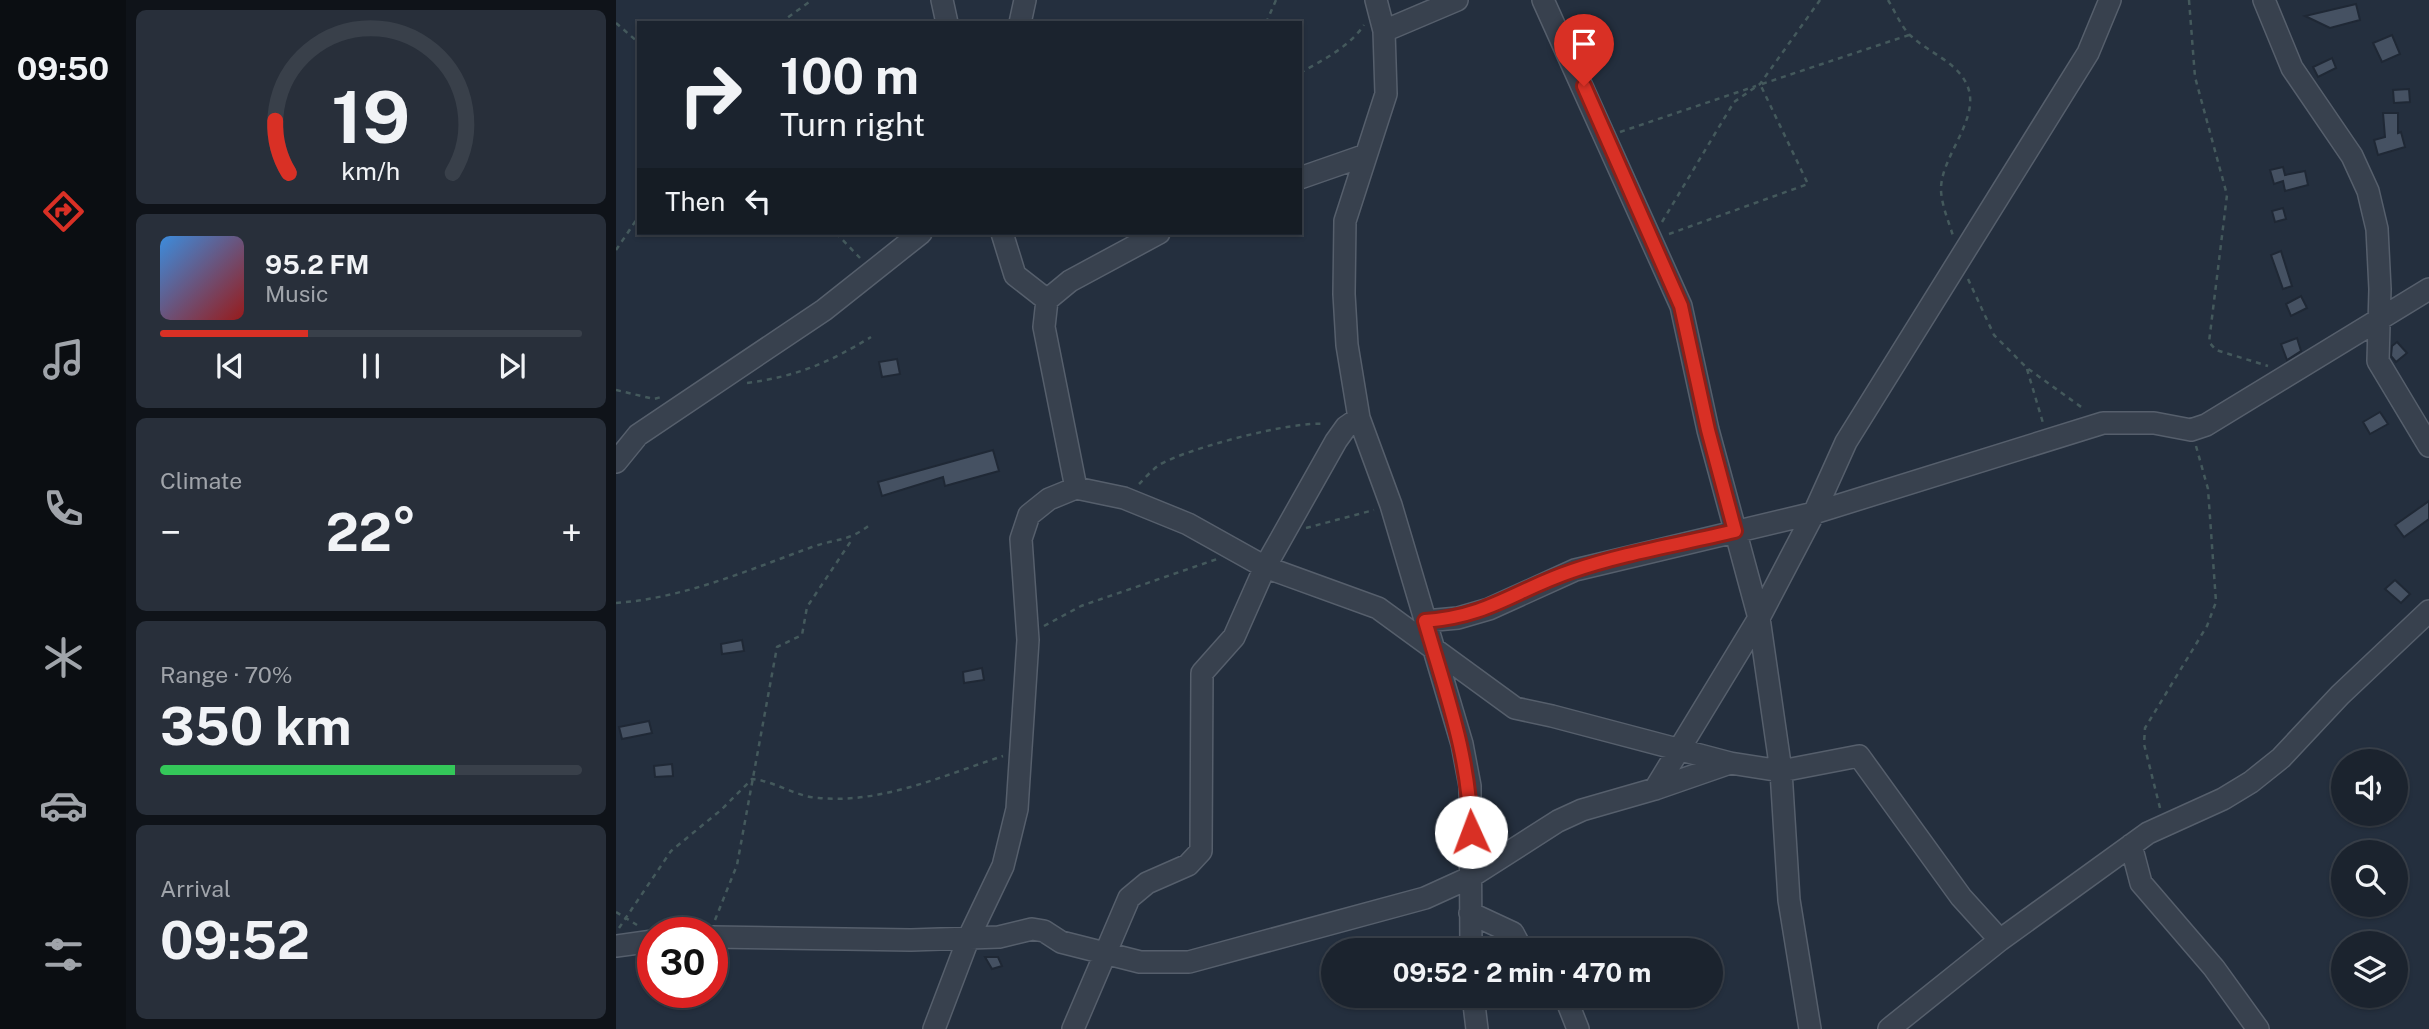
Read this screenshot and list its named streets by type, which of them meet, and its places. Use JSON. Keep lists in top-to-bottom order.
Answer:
{
  "page": {
    "tabs": "09:50",
    "turn": ["100 m", "Turn right"],
    "then": "Then",
    "song": ["95.2 FM", "Music"],
    "tile": [
      "Climate",
      ["Range · 70%", "350 km"],
      ["Arrival", "09:52"]
    ],
    "heat": ["−", "22°", "+"],
    "limit": "30",
    "trip": "09:52 · 2 min · 470 m",
    "gauge": ["19", "km/h"]
  }
}
